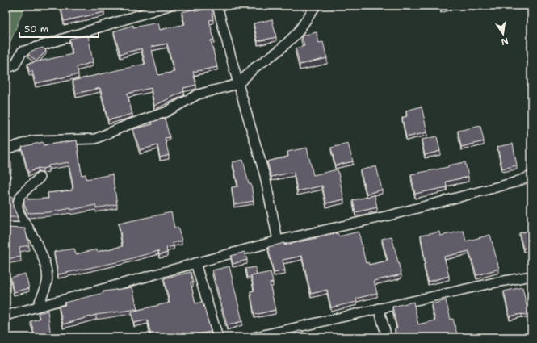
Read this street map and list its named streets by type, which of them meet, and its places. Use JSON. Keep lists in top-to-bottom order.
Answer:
{
  "scale_bar": "50 m",
  "north": "bottom"
}
